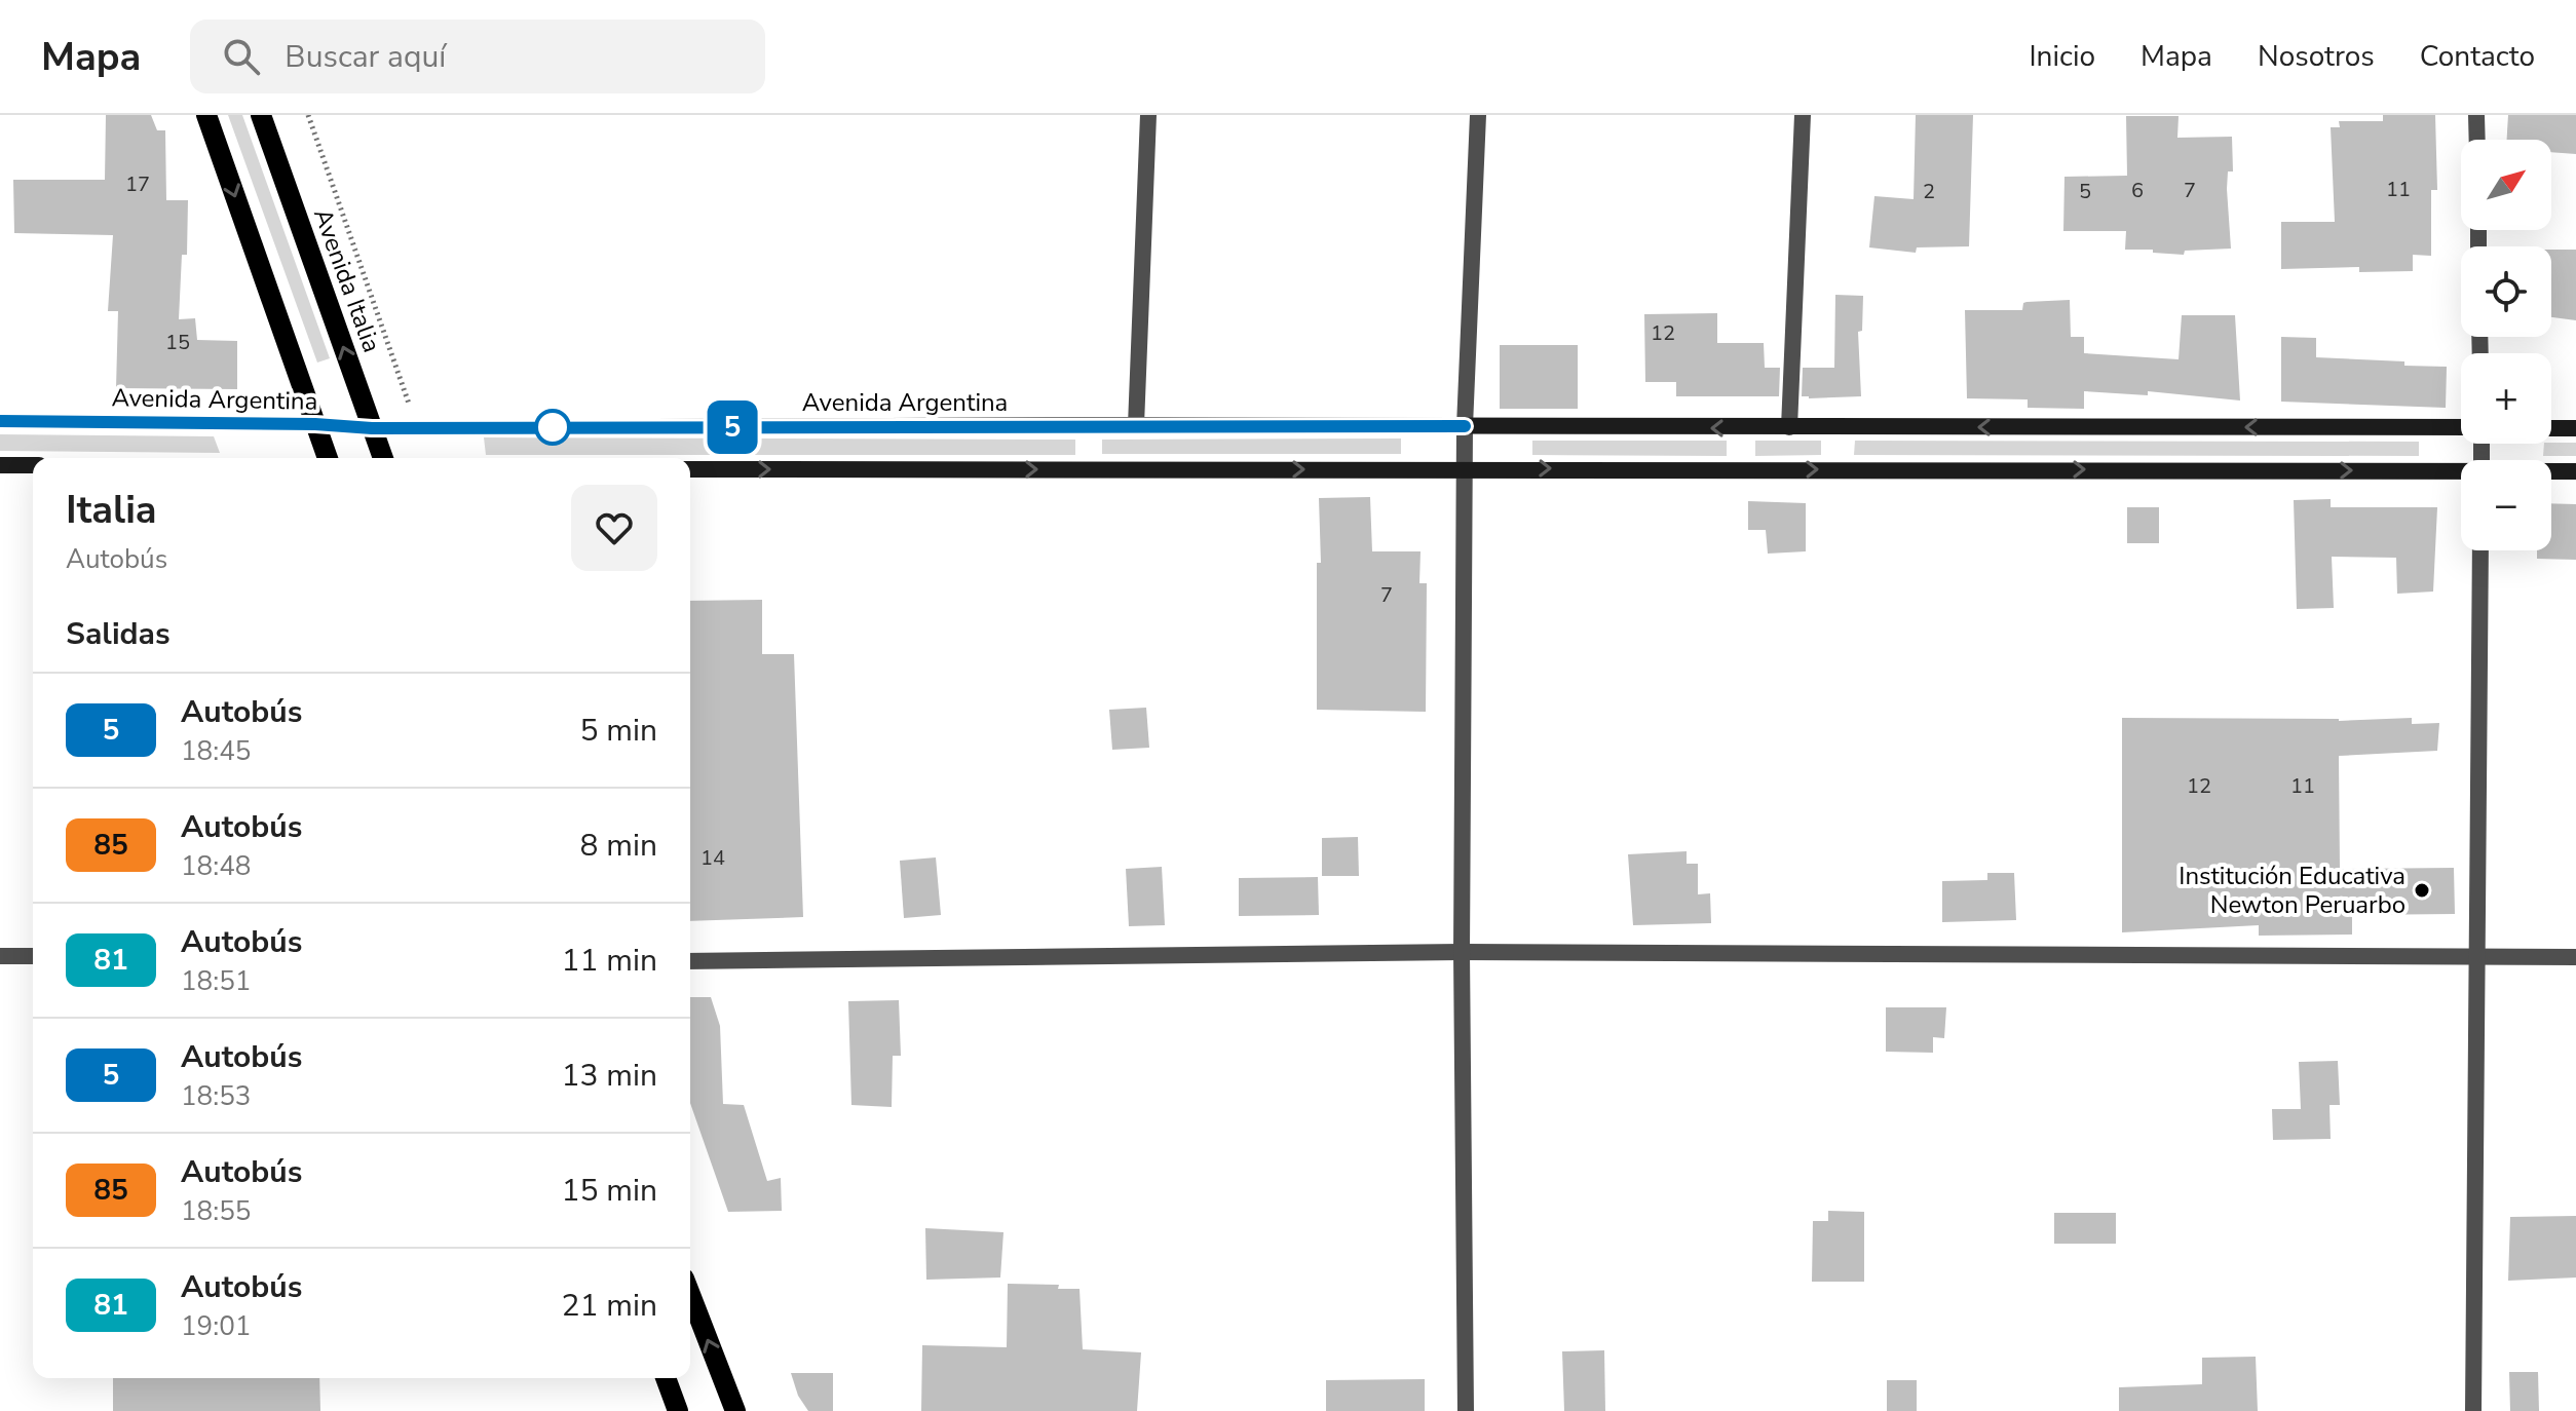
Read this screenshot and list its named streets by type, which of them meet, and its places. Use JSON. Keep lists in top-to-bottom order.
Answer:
{
  "streets": {
    "main road": ["Avenida Italia", "Avenida Argentina"]
  },
  "crossings": [
    ["Avenida Italia", "Avenida Argentina"]
  ],
  "places": ["Institución Educativa Newton Peruarbo"],
  "lines": ["bus line 5"],
  "house_numbers": [
    "17",
    "11",
    "6",
    "7",
    "2",
    "5",
    "12",
    "15",
    "7",
    "12",
    "11",
    "14"
  ],
  "north": "top right",
  "page": {
    "header": "Mapa",
    "search": "Buscar aquí",
    "nav": [
      "Inicio",
      "Mapa",
      "Nosotros",
      "Contacto"
    ],
    "on_map": "5",
    "map_buttons": ["+", "−"],
    "heading": [
      ["Italia", "Autobús"],
      "Salidas"
    ],
    "list": [
      {
        "mark": "5",
        "name": "Autobús",
        "note": "18:45",
        "value": "5 min"
      },
      {
        "mark": "85",
        "name": "Autobús",
        "note": "18:48",
        "value": "8 min"
      },
      {
        "mark": "81",
        "name": "Autobús",
        "note": "18:51",
        "value": "11 min"
      },
      {
        "mark": "5",
        "name": "Autobús",
        "note": "18:53",
        "value": "13 min"
      },
      {
        "mark": "85",
        "name": "Autobús",
        "note": "18:55",
        "value": "15 min"
      },
      {
        "mark": "81",
        "name": "Autobús",
        "note": "19:01",
        "value": "21 min"
      }
    ]
  }
}
